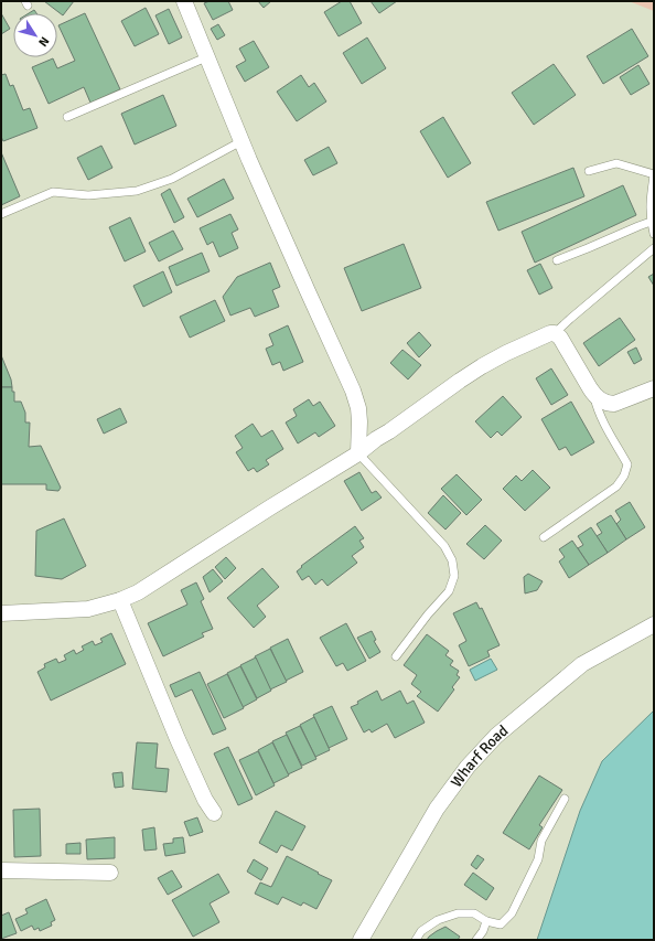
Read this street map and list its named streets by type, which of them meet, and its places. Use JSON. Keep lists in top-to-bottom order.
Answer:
{
  "streets": {
    "street": ["Wharf Road"]
  },
  "north": "bottom right"
}
